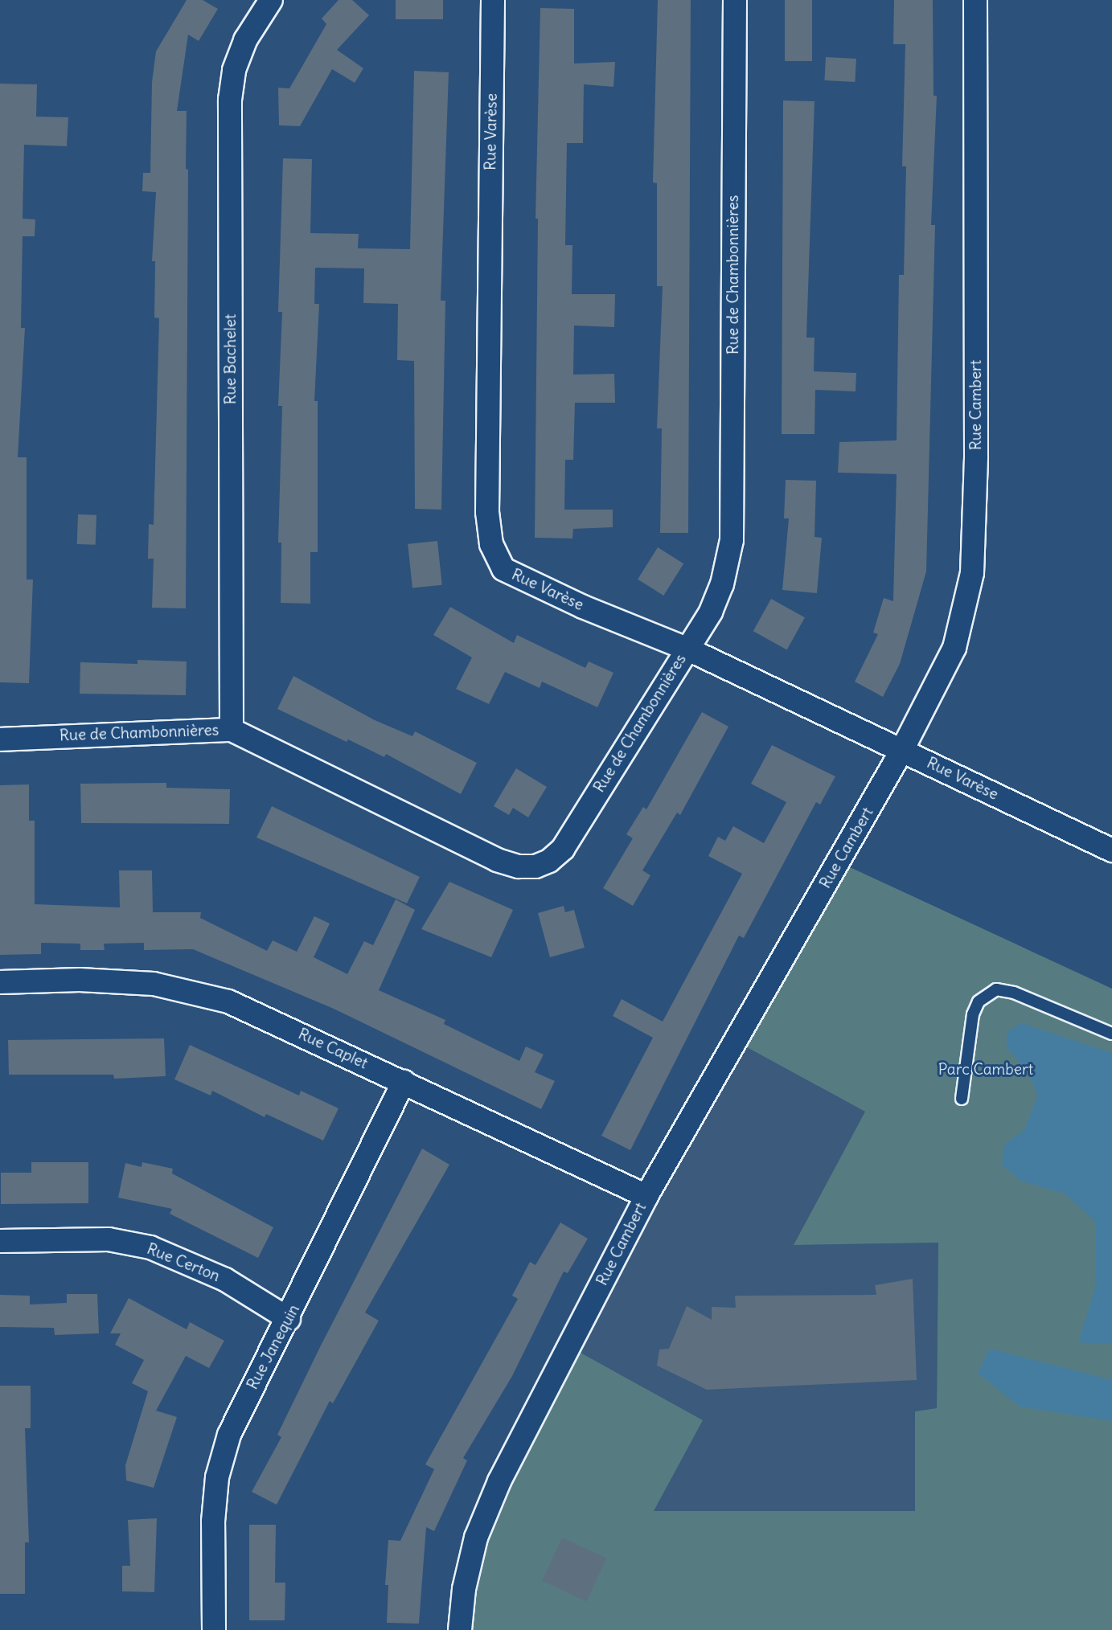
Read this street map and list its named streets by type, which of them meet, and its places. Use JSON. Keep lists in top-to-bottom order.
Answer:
{
  "streets": {
    "street": [
      "Rue Varèse",
      "Rue de Chambonnières",
      "Rue Bachelet",
      "Rue Cambert",
      "Rue Caplet",
      "Rue Certon",
      "Rue Janequin"
    ]
  },
  "crossings": [
    ["Rue Varèse", "Rue de Chambonnières"],
    ["Rue Varèse", "Rue Cambert"],
    ["Rue de Chambonnières", "Rue Bachelet"],
    ["Rue Cambert", "Rue Caplet"],
    ["Rue Caplet", "Rue Janequin"],
    ["Rue Certon", "Rue Janequin"]
  ],
  "parks": ["Parc Cambert"]
}
